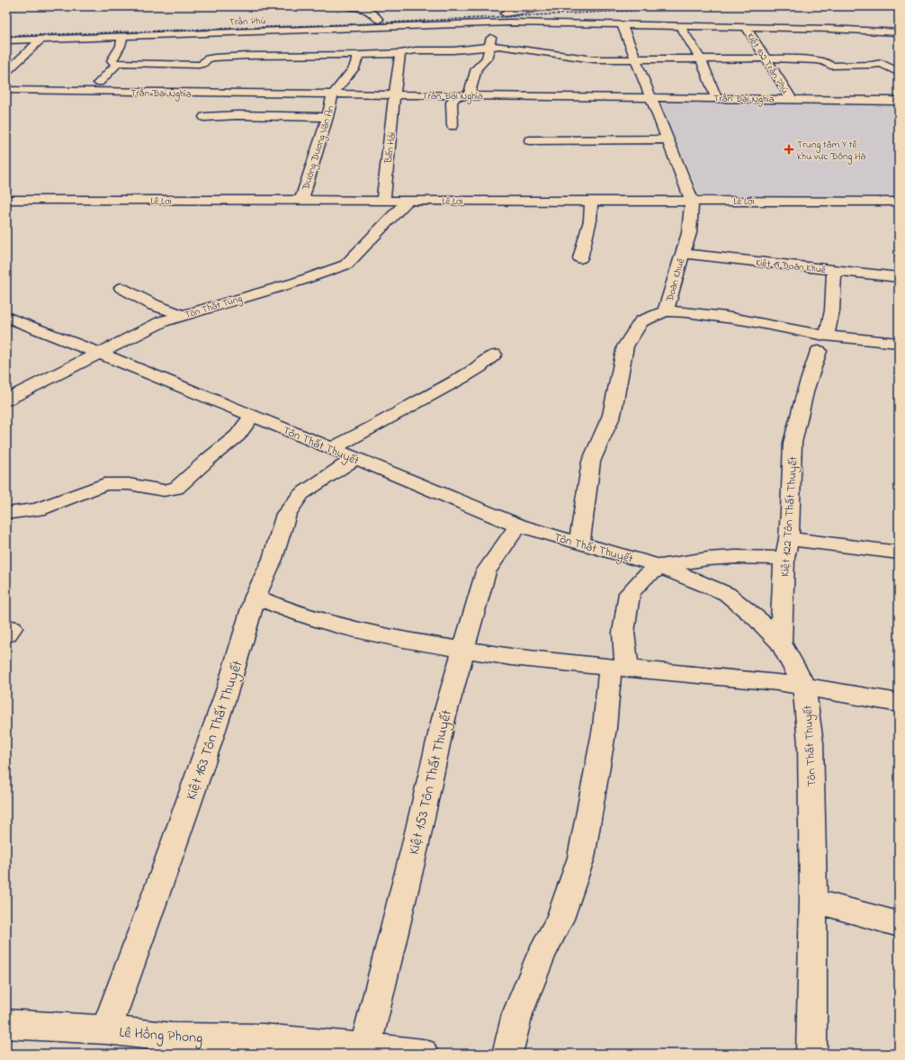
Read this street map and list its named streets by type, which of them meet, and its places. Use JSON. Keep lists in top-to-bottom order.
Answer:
{
  "streets": {
    "street": [
      "Trần Phú",
      "Kiệt 102 Trần Phú",
      "Trần Đại Nghĩa",
      "Đường Dương Văn An",
      "Bến Hải",
      "Lê Lợi",
      "Kiệt 19 Đoàn Khuê",
      "Đoàn Khuê",
      "Tôn Thất Tùng",
      "Tôn Thất Thuyết",
      "Kiệt 122 Tôn Thất Thuyết",
      "Kiệt 163 Tôn Thất Thuyết",
      "Kiệt 153 Tôn Thất Thuyết",
      "Lê Hồng Phong"
    ]
  },
  "crossings": [
    ["Trần Phú", "Kiệt 102 Trần Phú"],
    ["Trần Phú", "Đoàn Khuê"],
    ["Kiệt 102 Trần Phú", "Trần Đại Nghĩa"],
    ["Trần Đại Nghĩa", "Đường Dương Văn An"],
    ["Trần Đại Nghĩa", "Bến Hải"],
    ["Trần Đại Nghĩa", "Đoàn Khuê"],
    ["Đường Dương Văn An", "Lê Lợi"],
    ["Bến Hải", "Lê Lợi"],
    ["Lê Lợi", "Đoàn Khuê"],
    ["Lê Lợi", "Tôn Thất Tùng"],
    ["Kiệt 19 Đoàn Khuê", "Đoàn Khuê"],
    ["Kiệt 19 Đoàn Khuê", "Kiệt 122 Tôn Thất Thuyết"],
    ["Đoàn Khuê", "Tôn Thất Thuyết"],
    ["Tôn Thất Tùng", "Tôn Thất Thuyết"],
    ["Tôn Thất Thuyết", "Kiệt 122 Tôn Thất Thuyết"],
    ["Tôn Thất Thuyết", "Kiệt 163 Tôn Thất Thuyết"],
    ["Tôn Thất Thuyết", "Kiệt 153 Tôn Thất Thuyết"],
    ["Kiệt 163 Tôn Thất Thuyết", "Lê Hồng Phong"],
    ["Kiệt 153 Tôn Thất Thuyết", "Lê Hồng Phong"]
  ],
  "places": {
    "health": ["Trung tâm Y tế khu vực Đông Hà"]
  }
}
